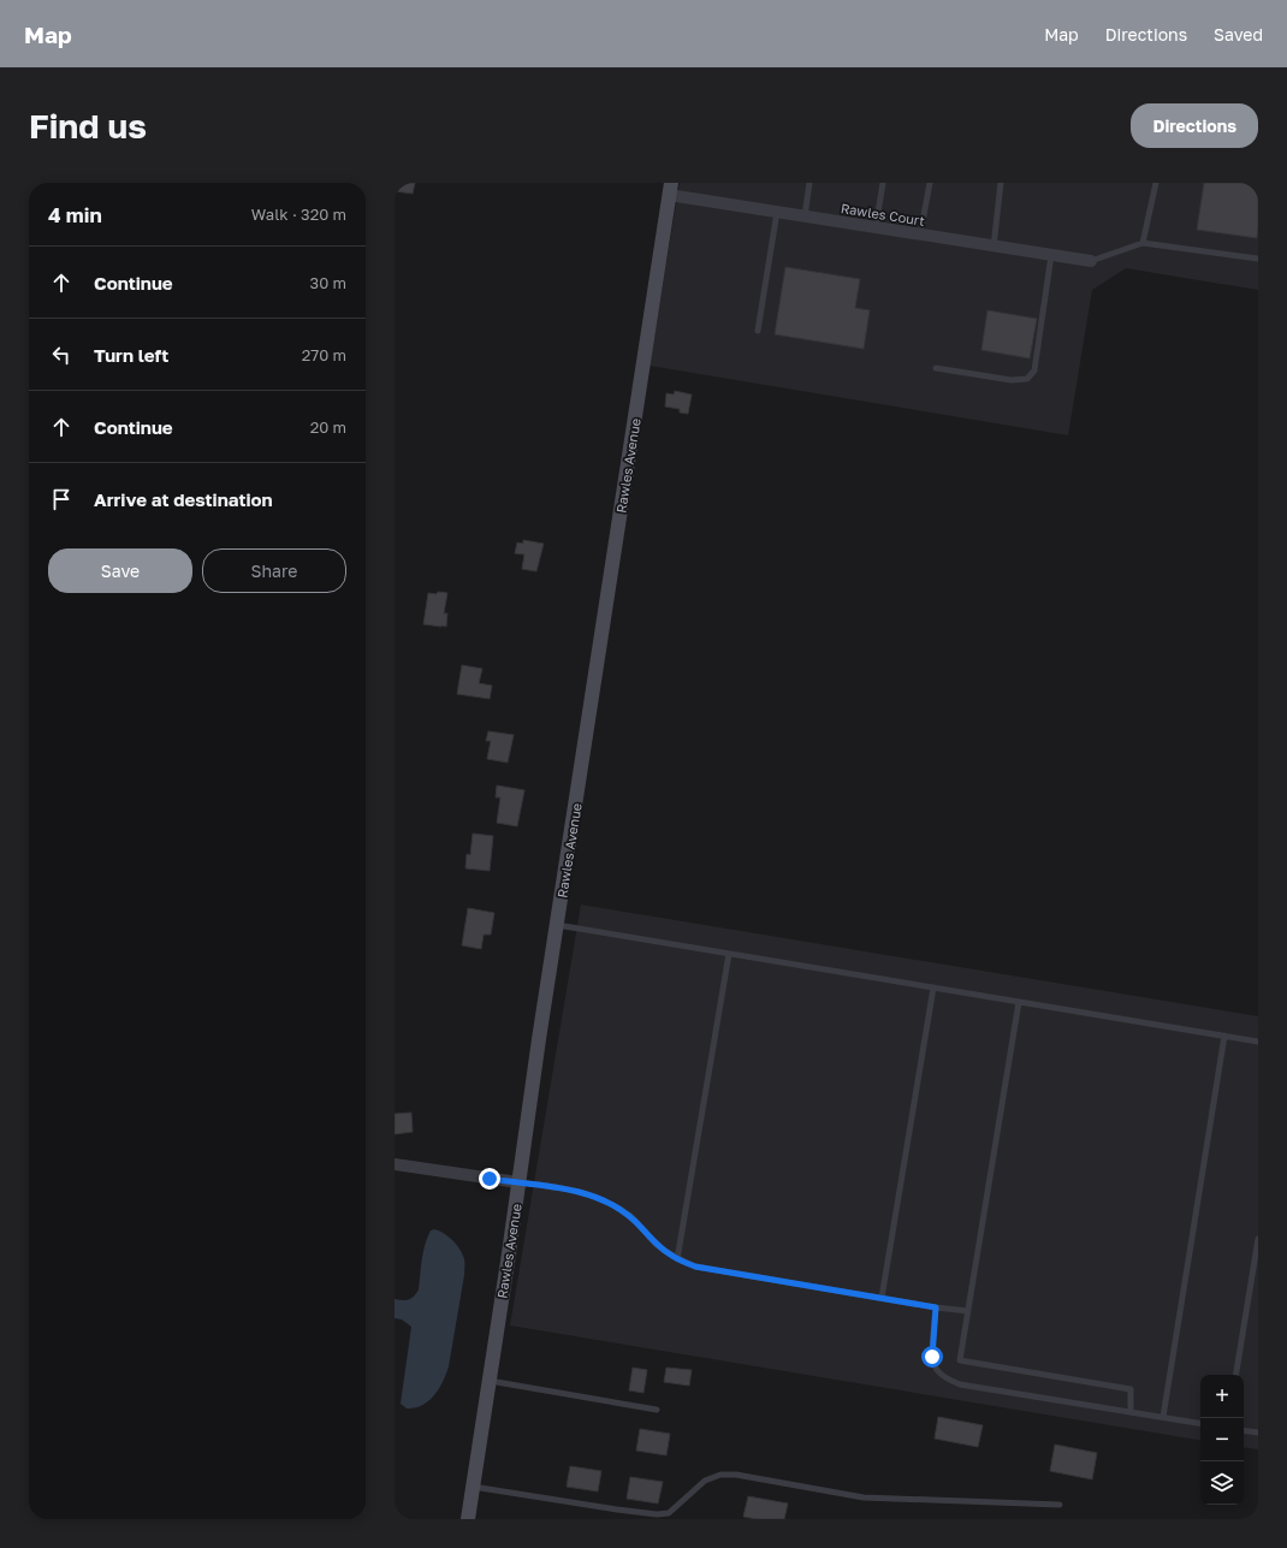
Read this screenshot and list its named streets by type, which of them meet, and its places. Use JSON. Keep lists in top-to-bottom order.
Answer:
{
  "streets": {
    "street": ["Rawles Court", "Rawles Avenue"]
  },
  "crossings": [
    ["Rawles Court", "Rawles Avenue"]
  ],
  "page": {
    "header": "Map",
    "nav": ["Map", "Directions", "Saved"],
    "buttons": [
      "Directions",
      ["Save", "Share"]
    ],
    "title": "Find us",
    "heading": ["4 min", "Walk · 320 m"],
    "list": [
      ["Continue", "30 m"],
      ["Turn left", "270 m"],
      ["Continue", "20 m"],
      "Arrive at destination"
    ],
    "map_buttons": ["+", "−"]
  }
}
